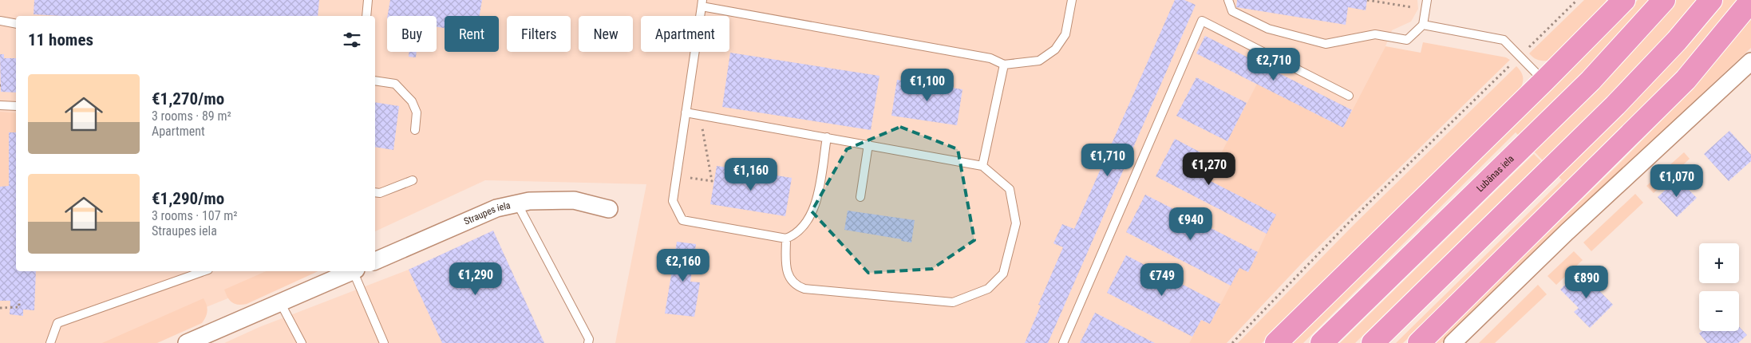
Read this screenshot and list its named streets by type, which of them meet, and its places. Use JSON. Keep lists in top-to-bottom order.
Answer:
{
  "streets": {
    "highway": ["Lubānas iela"],
    "street": ["Straupes iela"]
  },
  "page": {
    "chip": [
      "Buy",
      "Rent",
      "Filters",
      "New",
      "Apartment"
    ],
    "heading": "11 homes",
    "price": [
      "€2,710",
      "€1,100",
      "€1,710",
      "€1,270",
      "€1,160",
      "€1,070",
      "€940",
      "€2,160",
      "€1,290",
      "€749",
      "€890"
    ],
    "list": [
      {
        "name": "€1,270/mo",
        "note": "3 rooms · 89 m² · Apartment"
      },
      {
        "name": "€1,290/mo",
        "note": "3 rooms · 107 m² · Straupes iela"
      }
    ],
    "map_buttons": ["+", "−"]
  }
}
